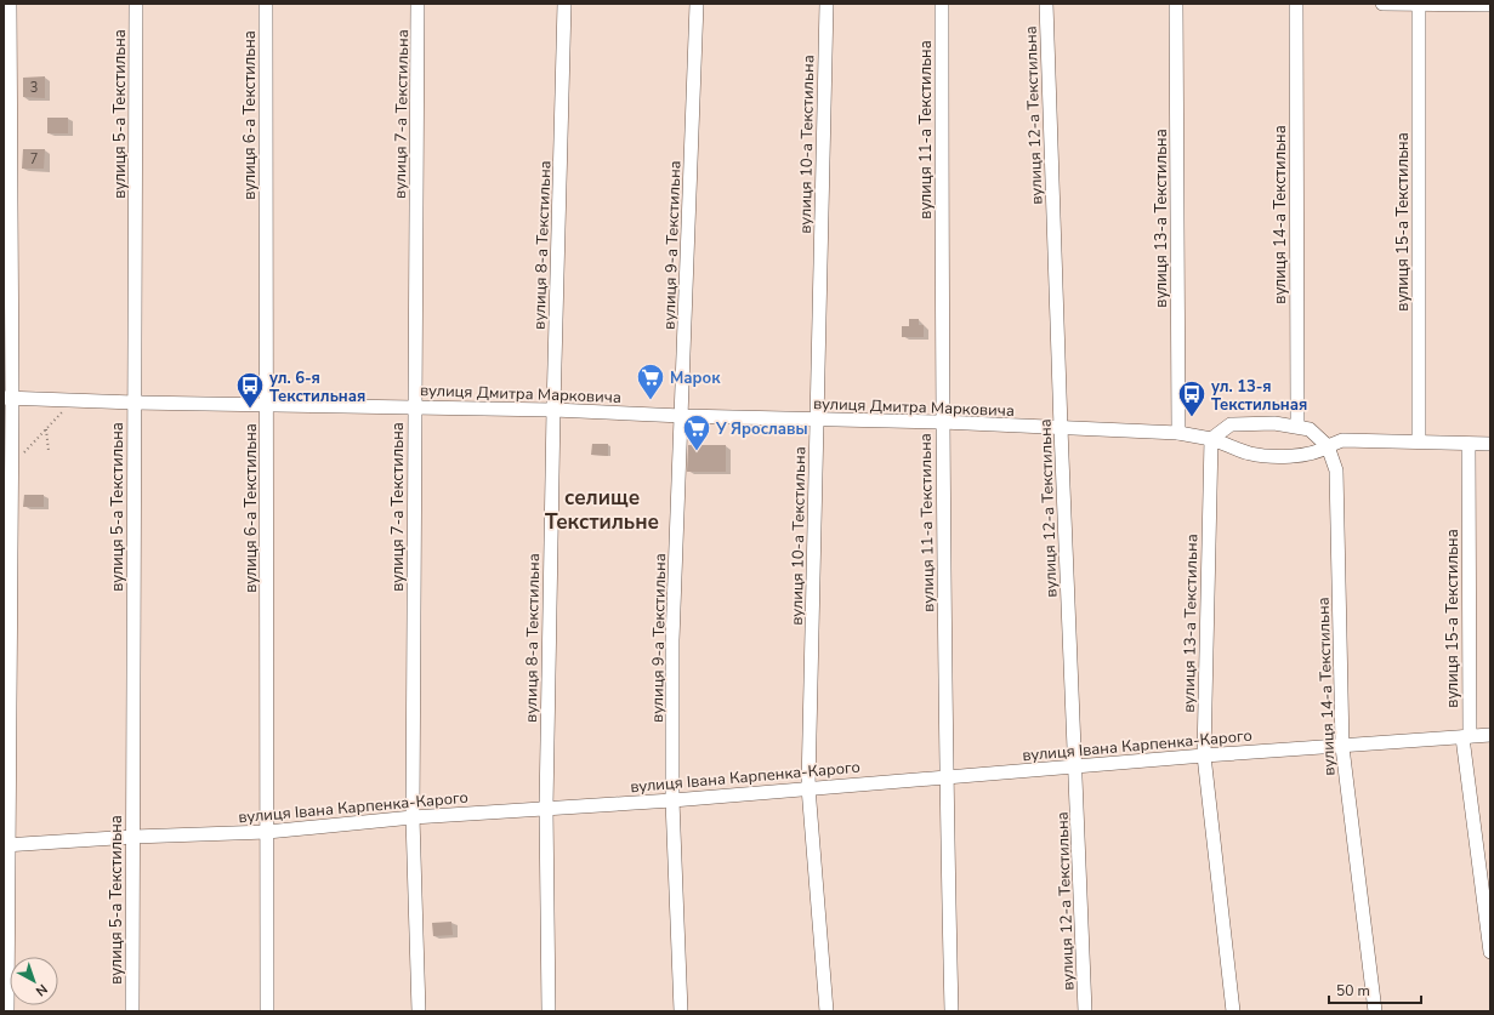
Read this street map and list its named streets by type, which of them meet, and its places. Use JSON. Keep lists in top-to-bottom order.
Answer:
{
  "streets": {
    "street": [
      "вулиця 5-а Текстильна",
      "вулиця 7-а Текстильна",
      "вулиця 6-а Текстильна",
      "вулиця 12-а Текстильна",
      "вулиця 11-а Текстильна",
      "вулиця 10-а Текстильна",
      "вулиця 14-а Текстильна",
      "вулиця 13-а Текстильна",
      "вулиця 15-а Текстильна",
      "вулиця 8-а Текстильна",
      "вулиця 9-а Текстильна",
      "вулиця Дмитра Марковича",
      "вулиця Івана Карпенка-Карого"
    ]
  },
  "crossings": [
    ["вулиця 5-а Текстильна", "вулиця Дмитра Марковича"],
    ["вулиця 5-а Текстильна", "вулиця Івана Карпенка-Карого"],
    ["вулиця 7-а Текстильна", "вулиця Дмитра Марковича"],
    ["вулиця 7-а Текстильна", "вулиця Івана Карпенка-Карого"],
    ["вулиця 6-а Текстильна", "вулиця Дмитра Марковича"],
    ["вулиця 6-а Текстильна", "вулиця Івана Карпенка-Карого"],
    ["вулиця 12-а Текстильна", "вулиця Дмитра Марковича"],
    ["вулиця 12-а Текстильна", "вулиця Івана Карпенка-Карого"],
    ["вулиця 11-а Текстильна", "вулиця Дмитра Марковича"],
    ["вулиця 11-а Текстильна", "вулиця Івана Карпенка-Карого"],
    ["вулиця 10-а Текстильна", "вулиця Дмитра Марковича"],
    ["вулиця 10-а Текстильна", "вулиця Івана Карпенка-Карого"],
    ["вулиця 14-а Текстильна", "вулиця Дмитра Марковича"],
    ["вулиця 14-а Текстильна", "вулиця Івана Карпенка-Карого"],
    ["вулиця 13-а Текстильна", "вулиця Дмитра Марковича"],
    ["вулиця 13-а Текстильна", "вулиця Івана Карпенка-Карого"],
    ["вулиця 15-а Текстильна", "вулиця Дмитра Марковича"],
    ["вулиця 15-а Текстильна", "вулиця Івана Карпенка-Карого"],
    ["вулиця 8-а Текстильна", "вулиця Дмитра Марковича"],
    ["вулиця 8-а Текстильна", "вулиця Івана Карпенка-Карого"],
    ["вулиця 9-а Текстильна", "вулиця Дмитра Марковича"],
    ["вулиця 9-а Текстильна", "вулиця Івана Карпенка-Карого"]
  ],
  "districts": ["селище Текстильне"],
  "places": {
    "supermarket": ["Марок", "У Ярославы"],
    "bus stop": ["ул. 6-я Текстильная", "ул. 13-я Текстильная"]
  },
  "house_numbers": ["3", "7"],
  "scale_bar": "50 m",
  "north": "bottom right"
}
